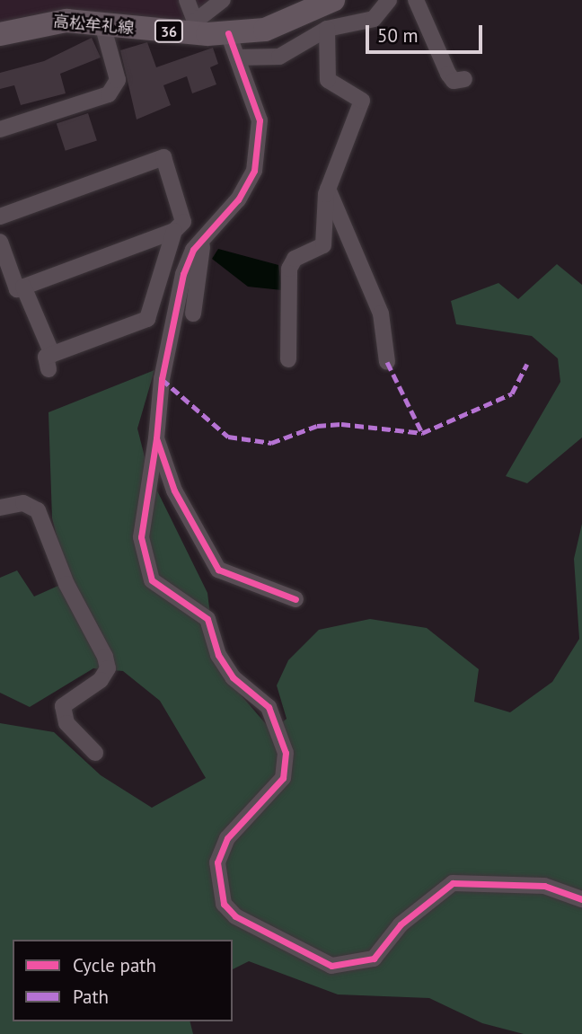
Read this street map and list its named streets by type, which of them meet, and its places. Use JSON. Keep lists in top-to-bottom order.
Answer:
{
  "streets": {
    "main road": ["高松牟礼線", "36"]
  },
  "legend": ["Cycle path", "Path"],
  "scale_bar": "50 m"
}
